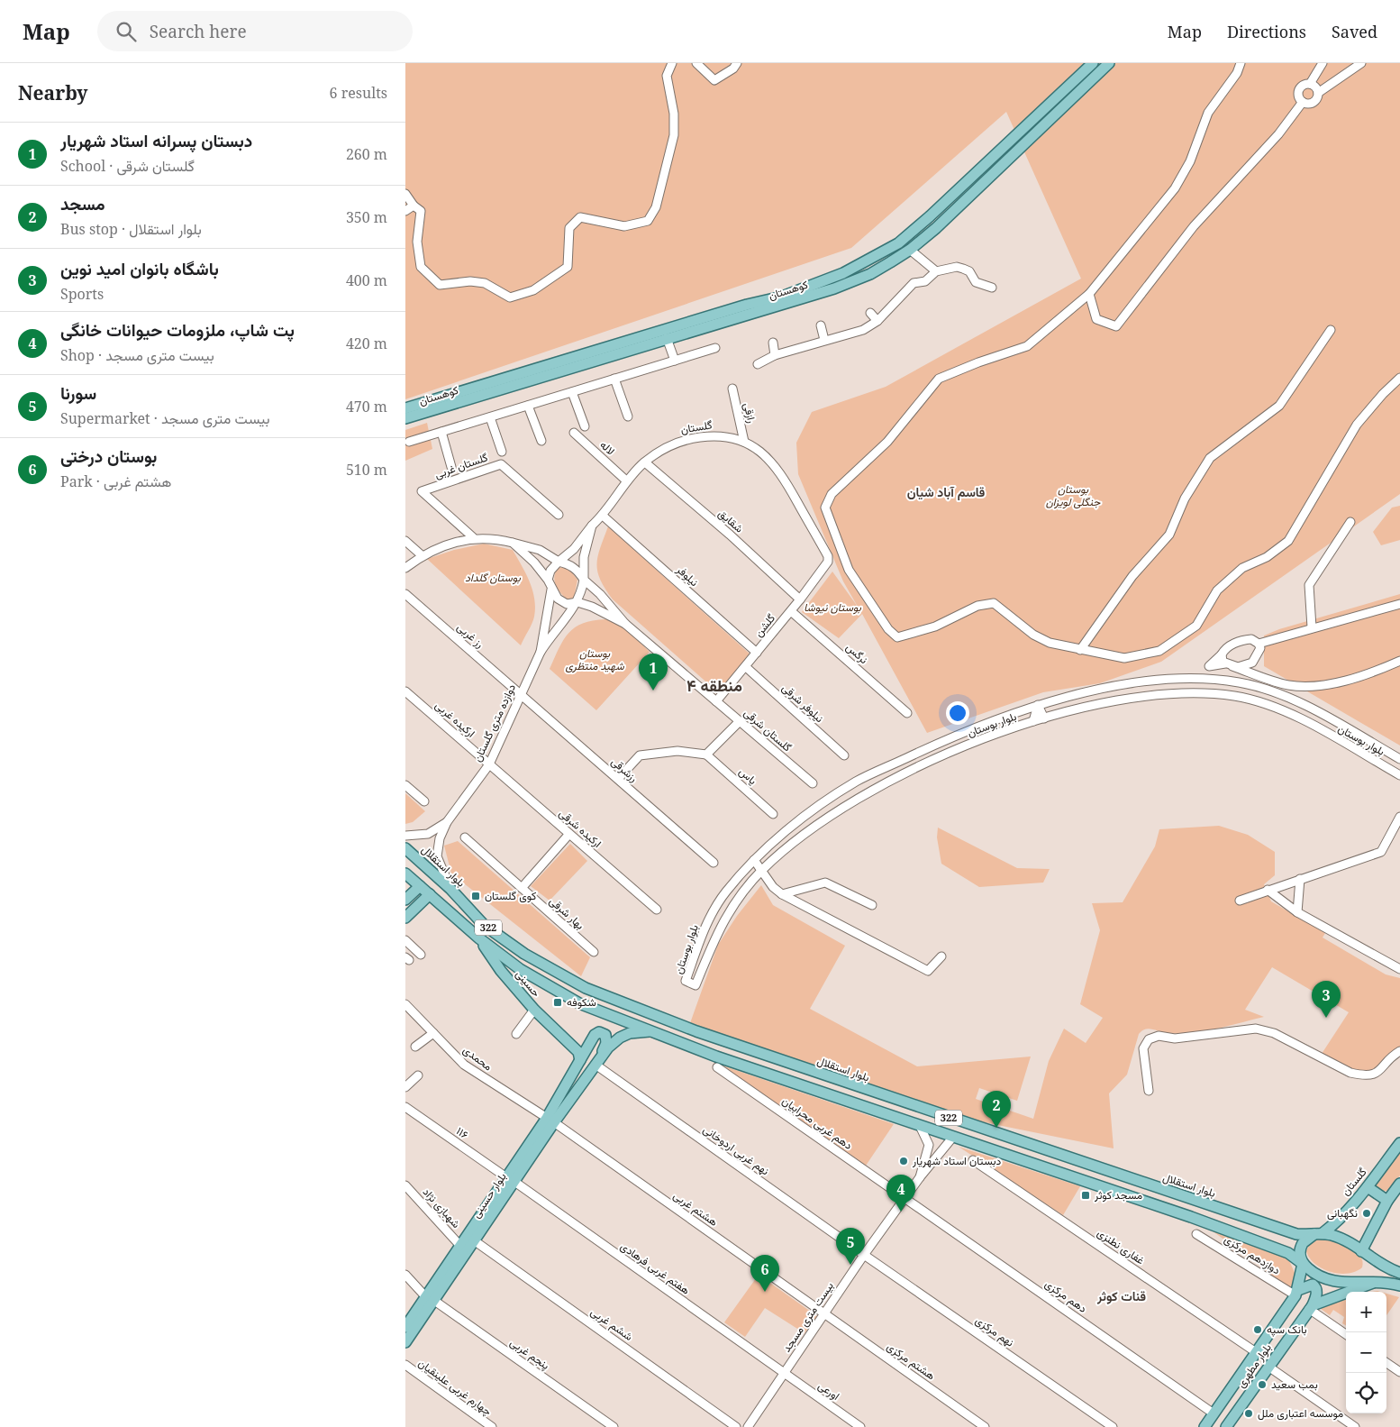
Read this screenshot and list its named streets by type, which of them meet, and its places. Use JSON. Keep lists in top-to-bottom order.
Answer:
{
  "streets": {
    "main road": [
      "کوهستان",
      "گلستان",
      "بلوار استقلال",
      "322",
      "حسینی",
      "بلوار حسینی",
      "بلوار مطهری"
    ],
    "street": [
      "رازقی",
      "لاله",
      "گلستان غربی",
      "شقایق",
      "نیلوفر",
      "گلشن",
      "رز غربی",
      "نرگس",
      "نیلوفر شرقی",
      "ارکیده غربی",
      "دوازده متری گلستان",
      "بلوار بوستان",
      "گلستان شرقی",
      "رزشرقی",
      "یاس",
      "ارکیده شرقی",
      "بهار شرقی",
      "محمدی",
      "دهم غربی محرابیان",
      "۱۱۶",
      "نهم غربی اردوخانی",
      "شهبازی نژاد",
      "هشتم غربی",
      "غفاری نطنزی",
      "دوازدهم مرکزی",
      "هفتم غربی فرهادی",
      "دهم مرکزی",
      "بیست متری مسجد",
      "ششم غربی",
      "نهم مرکزی",
      "پنجم غربی",
      "هشتم مرکزی",
      "چهارم غربی علینقیان",
      "اورعی"
    ]
  },
  "crossings": [
    ["رازقی", "گلستان"],
    ["گلستان", "لاله"],
    ["گلستان", "شقایق"],
    ["گلستان", "نیلوفر"],
    ["گلستان", "گلشن"],
    ["گلستان", "بلوار استقلال"],
    ["گلستان", "322"],
    ["شقایق", "گلشن"],
    ["نیلوفر", "گلشن"],
    ["گلشن", "نرگس"],
    ["گلشن", "نیلوفر شرقی"],
    ["گلشن", "گلستان شرقی"],
    ["رز غربی", "دوازده متری گلستان"],
    ["رز غربی", "رزشرقی"],
    ["ارکیده غربی", "دوازده متری گلستان"],
    ["ارکیده غربی", "ارکیده شرقی"],
    ["دوازده متری گلستان", "رزشرقی"],
    ["دوازده متری گلستان", "ارکیده شرقی"],
    ["322", "حسینی"],
    ["322", "بیست متری مسجد"],
    ["حسینی", "بلوار حسینی"],
    ["محمدی", "بلوار حسینی"],
    ["محمدی", "هشتم غربی"],
    ["دهم غربی محرابیان", "دهم مرکزی"],
    ["دهم غربی محرابیان", "بیست متری مسجد"],
    ["۱۱۶", "بلوار حسینی"],
    ["۱۱۶", "هفتم غربی فرهادی"],
    ["نهم غربی اردوخانی", "بلوار حسینی"],
    ["نهم غربی اردوخانی", "بیست متری مسجد"],
    ["نهم غربی اردوخانی", "نهم مرکزی"],
    ["بلوار حسینی", "شهبازی نژاد"],
    ["بلوار حسینی", "هشتم غربی"],
    ["بلوار حسینی", "هفتم غربی فرهادی"],
    ["بلوار حسینی", "ششم غربی"],
    ["بلوار حسینی", "پنجم غربی"],
    ["هشتم غربی", "بیست متری مسجد"],
    ["هشتم غربی", "هشتم مرکزی"],
    ["غفاری نطنزی", "بلوار مطهری"],
    ["دوازدهم مرکزی", "بلوار مطهری"],
    ["هفتم غربی فرهادی", "بیست متری مسجد"],
    ["هفتم غربی فرهادی", "اورعی"],
    ["دهم مرکزی", "بیست متری مسجد"],
    ["دهم مرکزی", "بلوار مطهری"],
    ["بیست متری مسجد", "نهم مرکزی"],
    ["بیست متری مسجد", "هشتم مرکزی"],
    ["بیست متری مسجد", "اورعی"]
  ],
  "districts": ["قاسم آباد شیان", "منطقه ۴", "قنات کوثر"],
  "parks": [
    "بوستان جنگلی لویزان",
    "بوستان گلداد",
    "بوستان نیوشا",
    "بوستان شهید منتظری"
  ],
  "places": {
    "transit": ["کوی گلستان", "شکوفه", "مسجد کوثر"],
    "other": [
      "دبستان استاد شهریار",
      "نگهبانی",
      "بانک سپه",
      "بمب سعید",
      "موسسه اعتباری ملل"
    ]
  },
  "page": {
    "header": "Map",
    "search": "Search here",
    "nav": ["Map", "Directions", "Saved"],
    "heading": ["Nearby", "6 results"],
    "list": [
      {
        "mark": "1",
        "name": "دبستان پسرانه استاد شهريار",
        "note": "School · گلستان شرقی",
        "value": "260 m"
      },
      {
        "mark": "2",
        "name": "مسجد",
        "note": "Bus stop · بلوار استقلال",
        "value": "350 m"
      },
      {
        "mark": "3",
        "name": "باشگاه بانوان امید نوین",
        "note": "Sports",
        "value": "400 m"
      },
      {
        "mark": "4",
        "name": "پت شاپ، ملزومات حیوانات خانگی",
        "note": "Shop · بیست متری مسجد",
        "value": "420 m"
      },
      {
        "mark": "5",
        "name": "سورنا",
        "note": "Supermarket · بیست متری مسجد",
        "value": "470 m"
      },
      {
        "mark": "6",
        "name": "بوستان درختی",
        "note": "Park · هشتم غربی",
        "value": "510 m"
      }
    ],
    "pins": [
      "1",
      "3",
      "2",
      "4",
      "5",
      "6"
    ],
    "map_buttons": ["+", "−"]
  }
}
